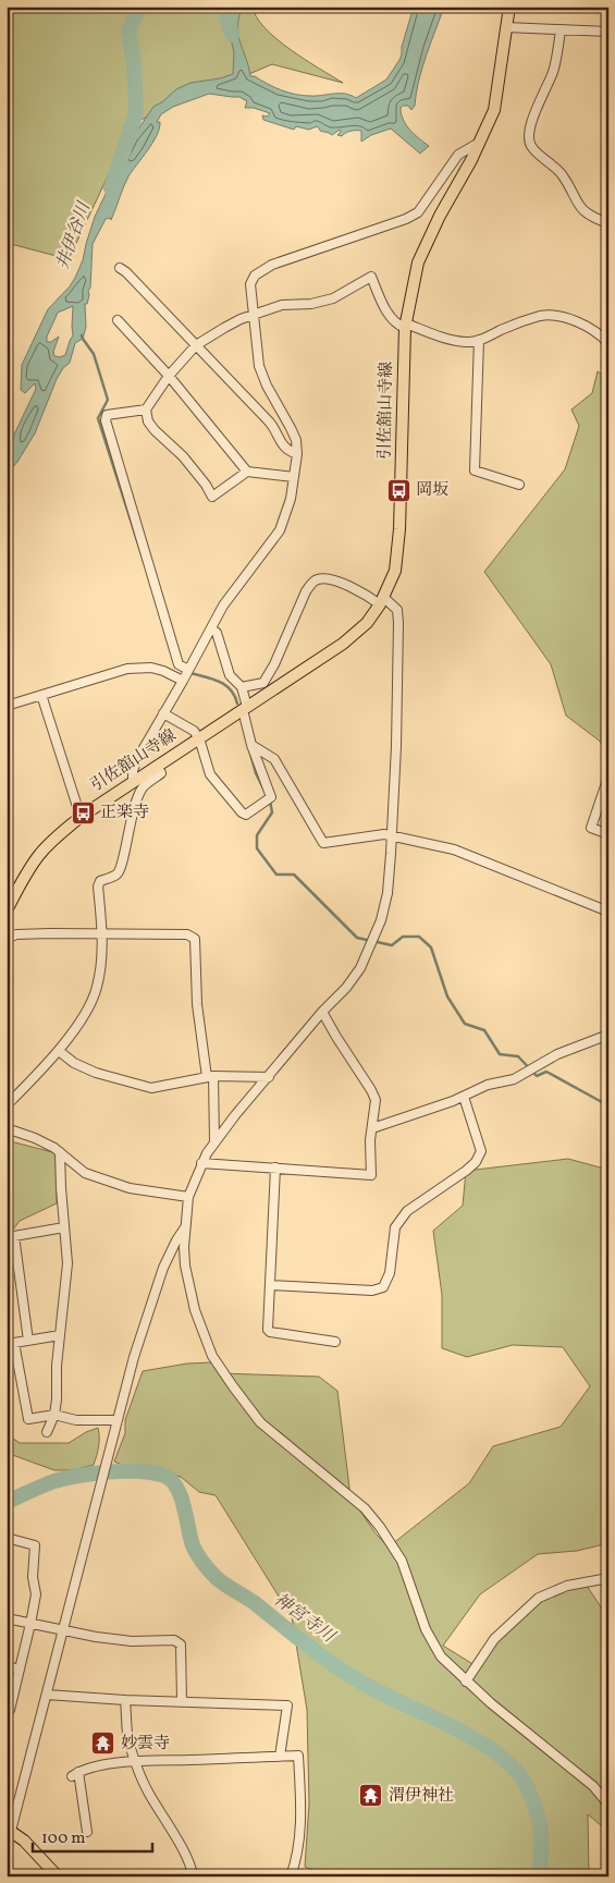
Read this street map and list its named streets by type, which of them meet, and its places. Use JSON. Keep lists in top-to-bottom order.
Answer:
{
  "streets": {
    "main road": ["引佐舘山寺線"]
  },
  "water": ["井伊谷川", "神宮寺川"],
  "places": {
    "bus stop": ["岡坂", "正楽寺"],
    "temple": ["妙雲寺", "渭伊神社"]
  },
  "scale_bar": "100 m"
}
